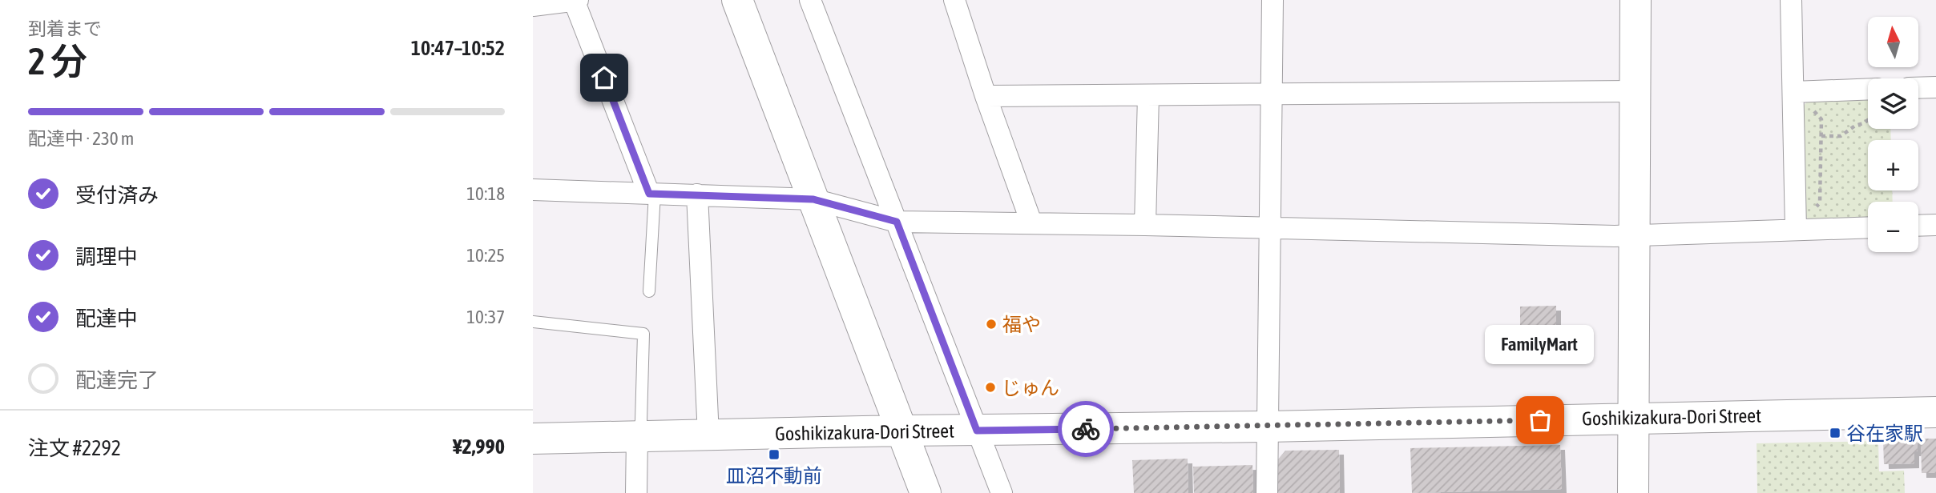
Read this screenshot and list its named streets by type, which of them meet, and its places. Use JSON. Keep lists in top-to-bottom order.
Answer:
{
  "streets": {
    "street": ["Goshikizakura-Dori Street"]
  },
  "places": {
    "other": ["福や", "じゅん", "FamilyMart"],
    "transit": ["谷在家駅", "皿沼不動前"]
  },
  "north": "top",
  "page": {
    "heading": ["2 分", "到着まで", "10:47–10:52"],
    "panel": ["注文 #2292", "¥2,990"],
    "map_buttons": ["+", "−"],
    "bar": "配達中 · 230 m",
    "list": [
      ["受付済み", "10:18"],
      ["調理中", "10:25"],
      ["配達中", "10:37"],
      "配達完了"
    ],
    "bubble": "FamilyMart"
  }
}
